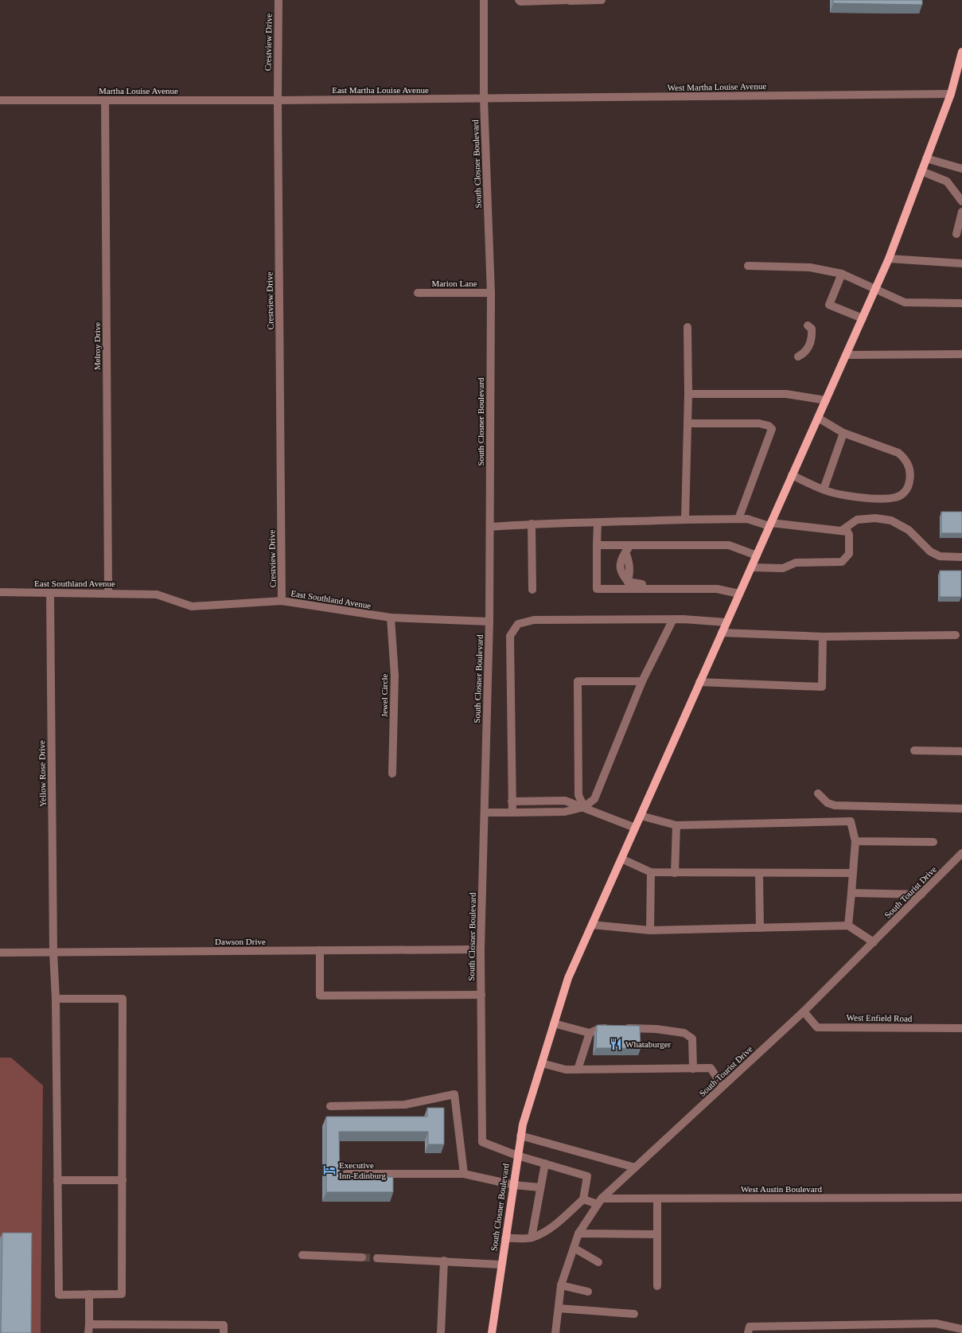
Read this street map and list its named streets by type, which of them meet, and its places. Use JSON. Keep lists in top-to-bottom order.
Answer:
{
  "streets": {
    "main road": ["South Closner Boulevard"],
    "street": [
      "Crestview Drive",
      "West Martha Louise Avenue",
      "East Martha Louise Avenue",
      "Martha Louise Avenue",
      "Marion Lane",
      "Melroy Drive",
      "East Southland Avenue",
      "Jewel Circle",
      "Yellow Rose Drive",
      "South Tourist Drive",
      "Dawson Drive",
      "West Enfield Road",
      "West Austin Boulevard"
    ]
  },
  "crossings": [
    ["Crestview Drive", "East Martha Louise Avenue"],
    ["Crestview Drive", "Martha Louise Avenue"],
    ["Crestview Drive", "East Southland Avenue"],
    ["West Martha Louise Avenue", "East Martha Louise Avenue"],
    ["West Martha Louise Avenue", "South Closner Boulevard"],
    ["East Martha Louise Avenue", "Martha Louise Avenue"],
    ["East Martha Louise Avenue", "South Closner Boulevard"],
    ["Martha Louise Avenue", "Melroy Drive"],
    ["South Closner Boulevard", "Marion Lane"],
    ["South Closner Boulevard", "East Southland Avenue"],
    ["South Closner Boulevard", "Dawson Drive"],
    ["Melroy Drive", "East Southland Avenue"],
    ["East Southland Avenue", "Jewel Circle"],
    ["East Southland Avenue", "Yellow Rose Drive"],
    ["Yellow Rose Drive", "Dawson Drive"],
    ["South Tourist Drive", "West Enfield Road"],
    ["South Tourist Drive", "West Austin Boulevard"]
  ],
  "places": {
    "restaurant": ["Whataburger"],
    "hotel": ["Executive Inn-Edinburg"]
  }
}
